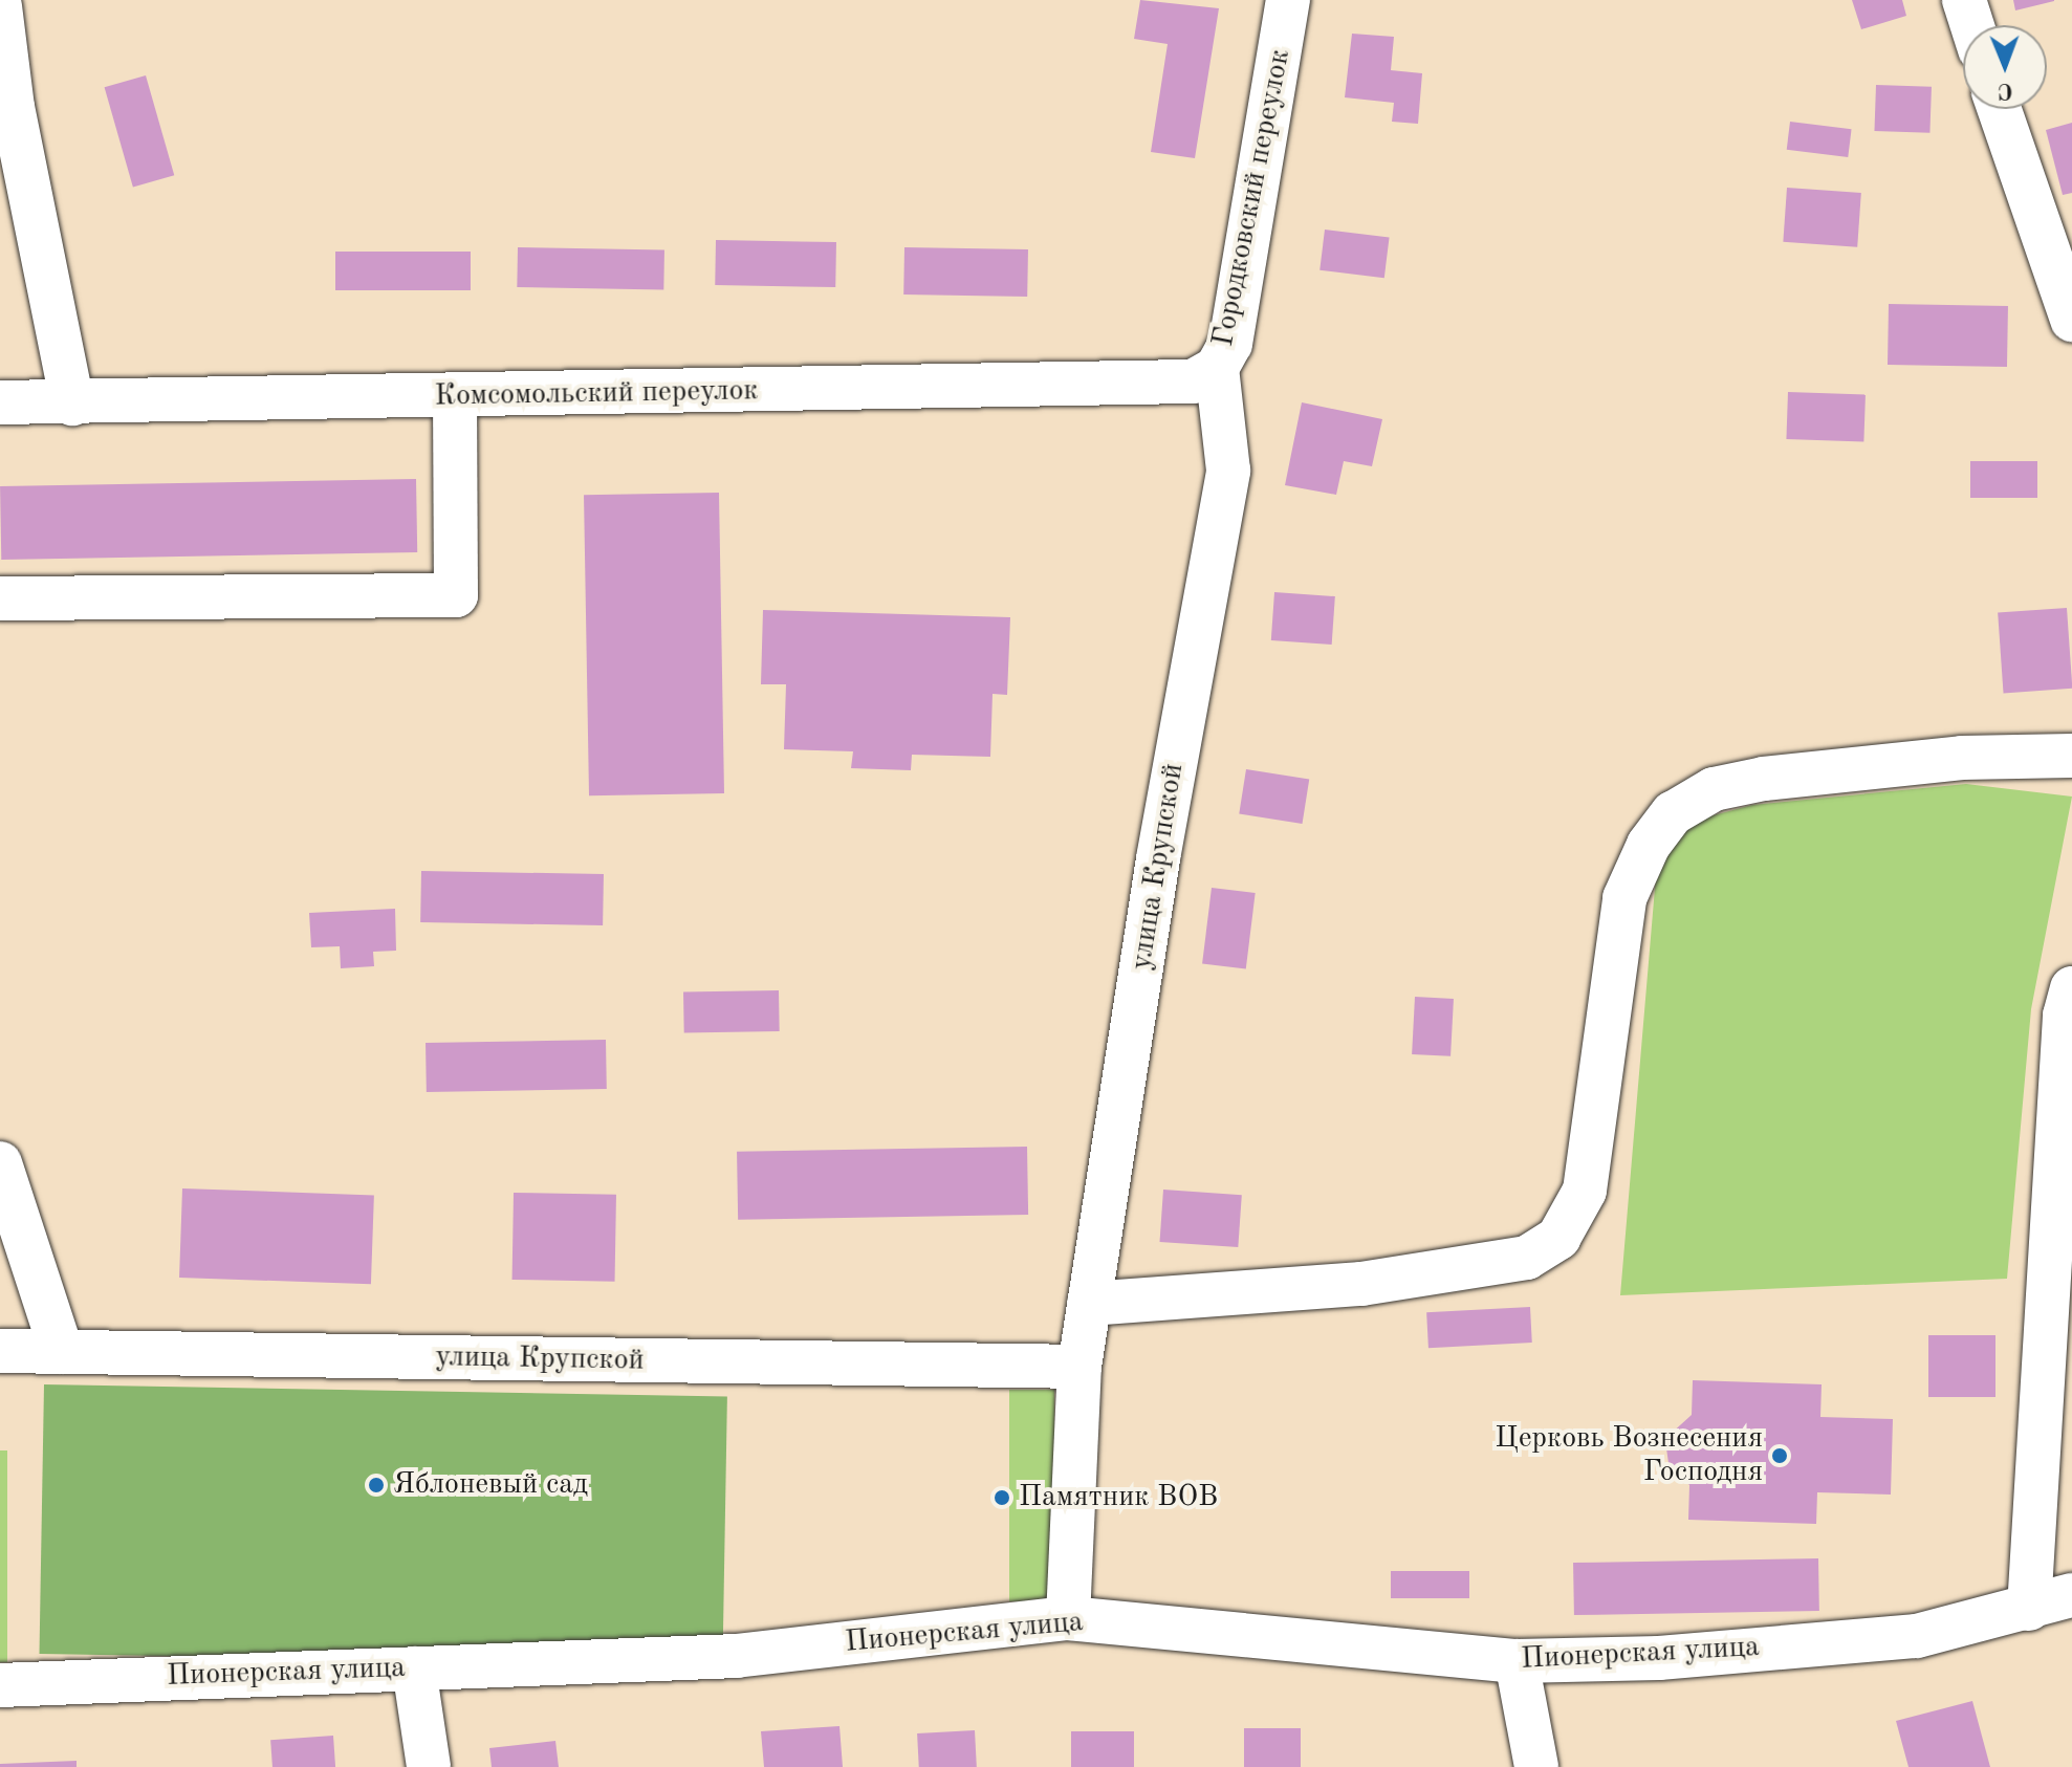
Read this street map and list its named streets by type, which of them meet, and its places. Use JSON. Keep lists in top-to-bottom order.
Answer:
{
  "streets": {
    "street": [
      "Городковский переулок",
      "Комсомольский переулок",
      "улица Крупской",
      "Пионерская улица"
    ]
  },
  "crossings": [
    ["Городковский переулок", "Комсомольский переулок"],
    ["Городковский переулок", "улица Крупской"],
    ["Комсомольский переулок", "улица Крупской"],
    ["улица Крупской", "Пионерская улица"]
  ],
  "places": ["Церковь Вознесения Господня", "Яблоневый сад", "Памятник ВОВ"],
  "north": "bottom"
}
